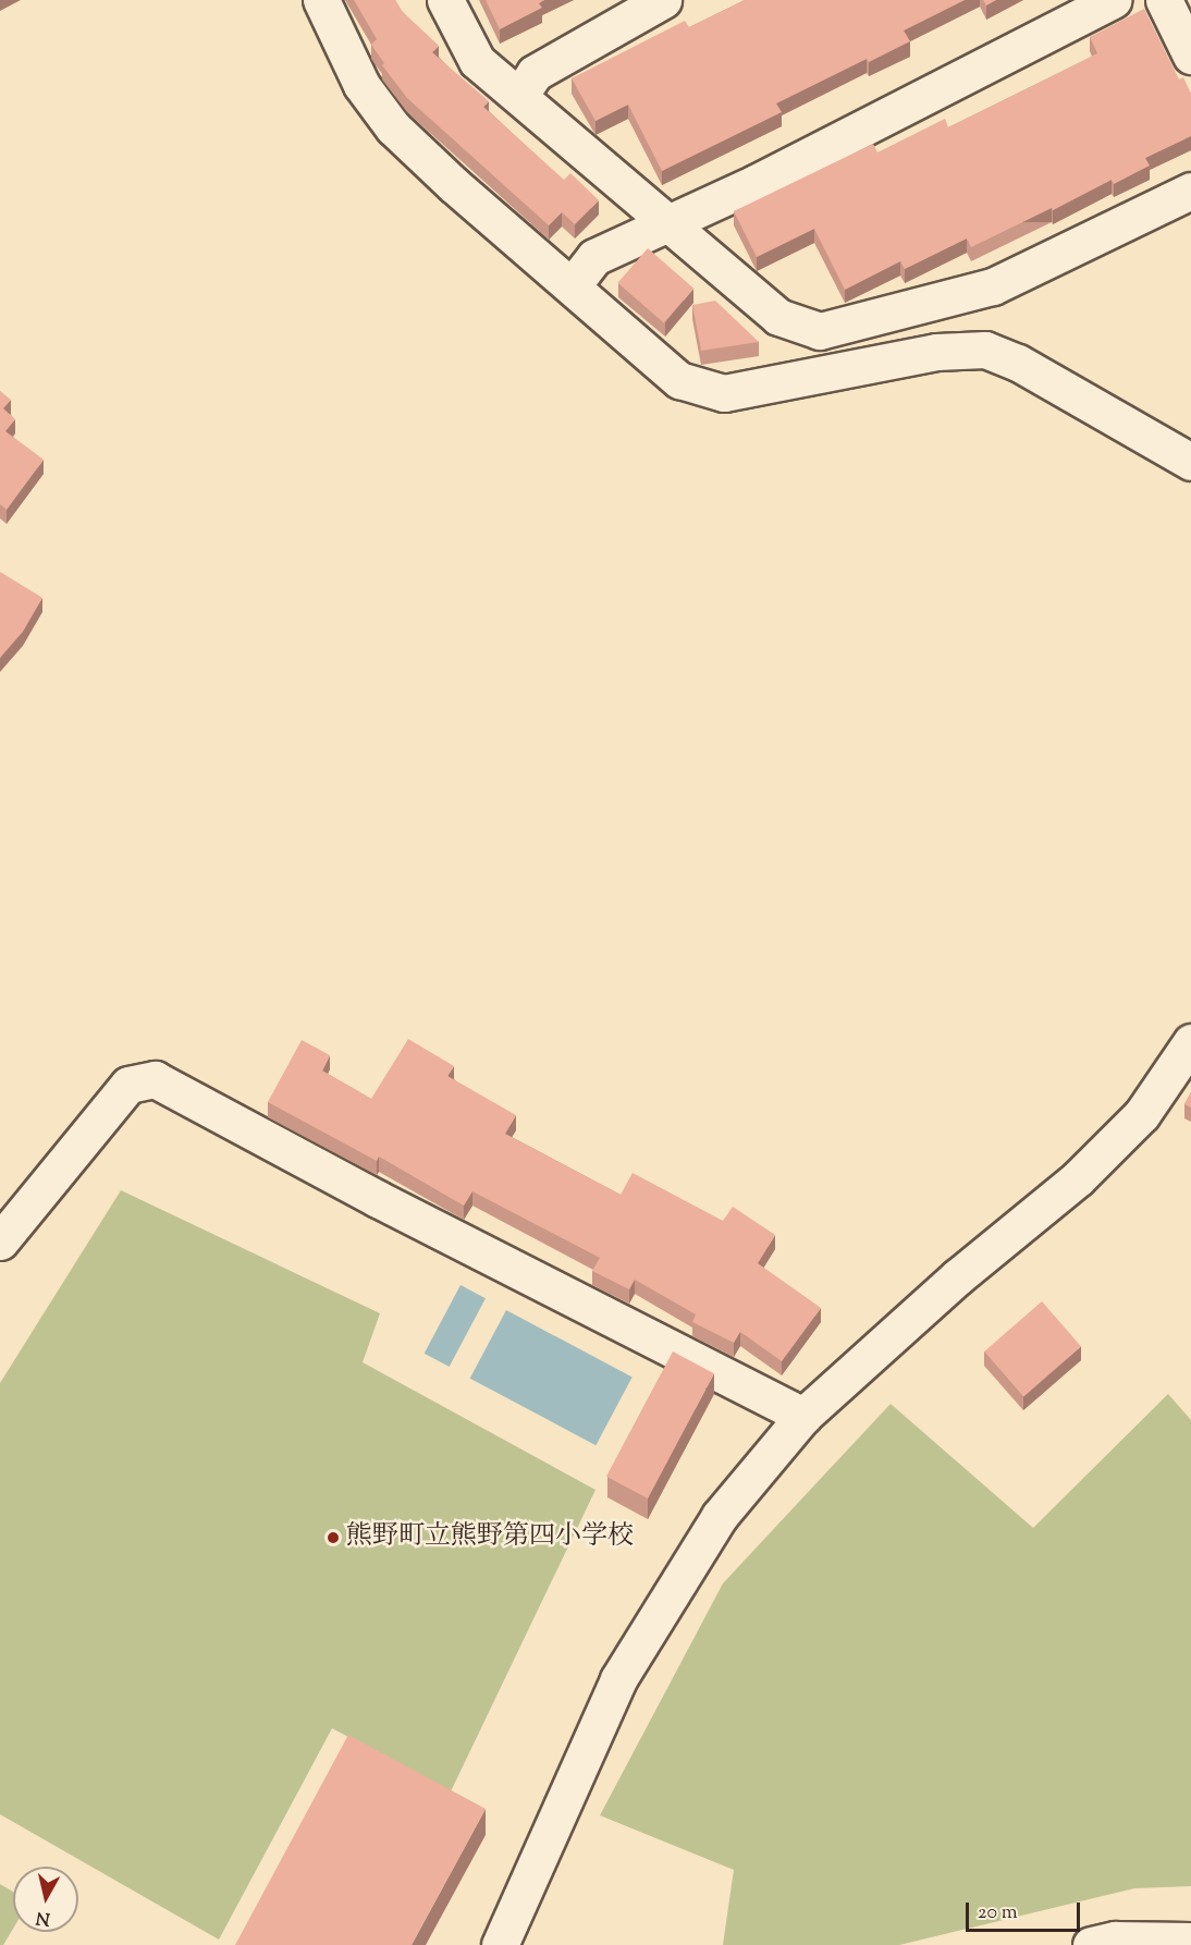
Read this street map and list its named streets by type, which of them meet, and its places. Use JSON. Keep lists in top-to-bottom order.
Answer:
{
  "places": ["熊野町立熊野第四小学校"],
  "scale_bar": "20 m",
  "north": "bottom"
}
